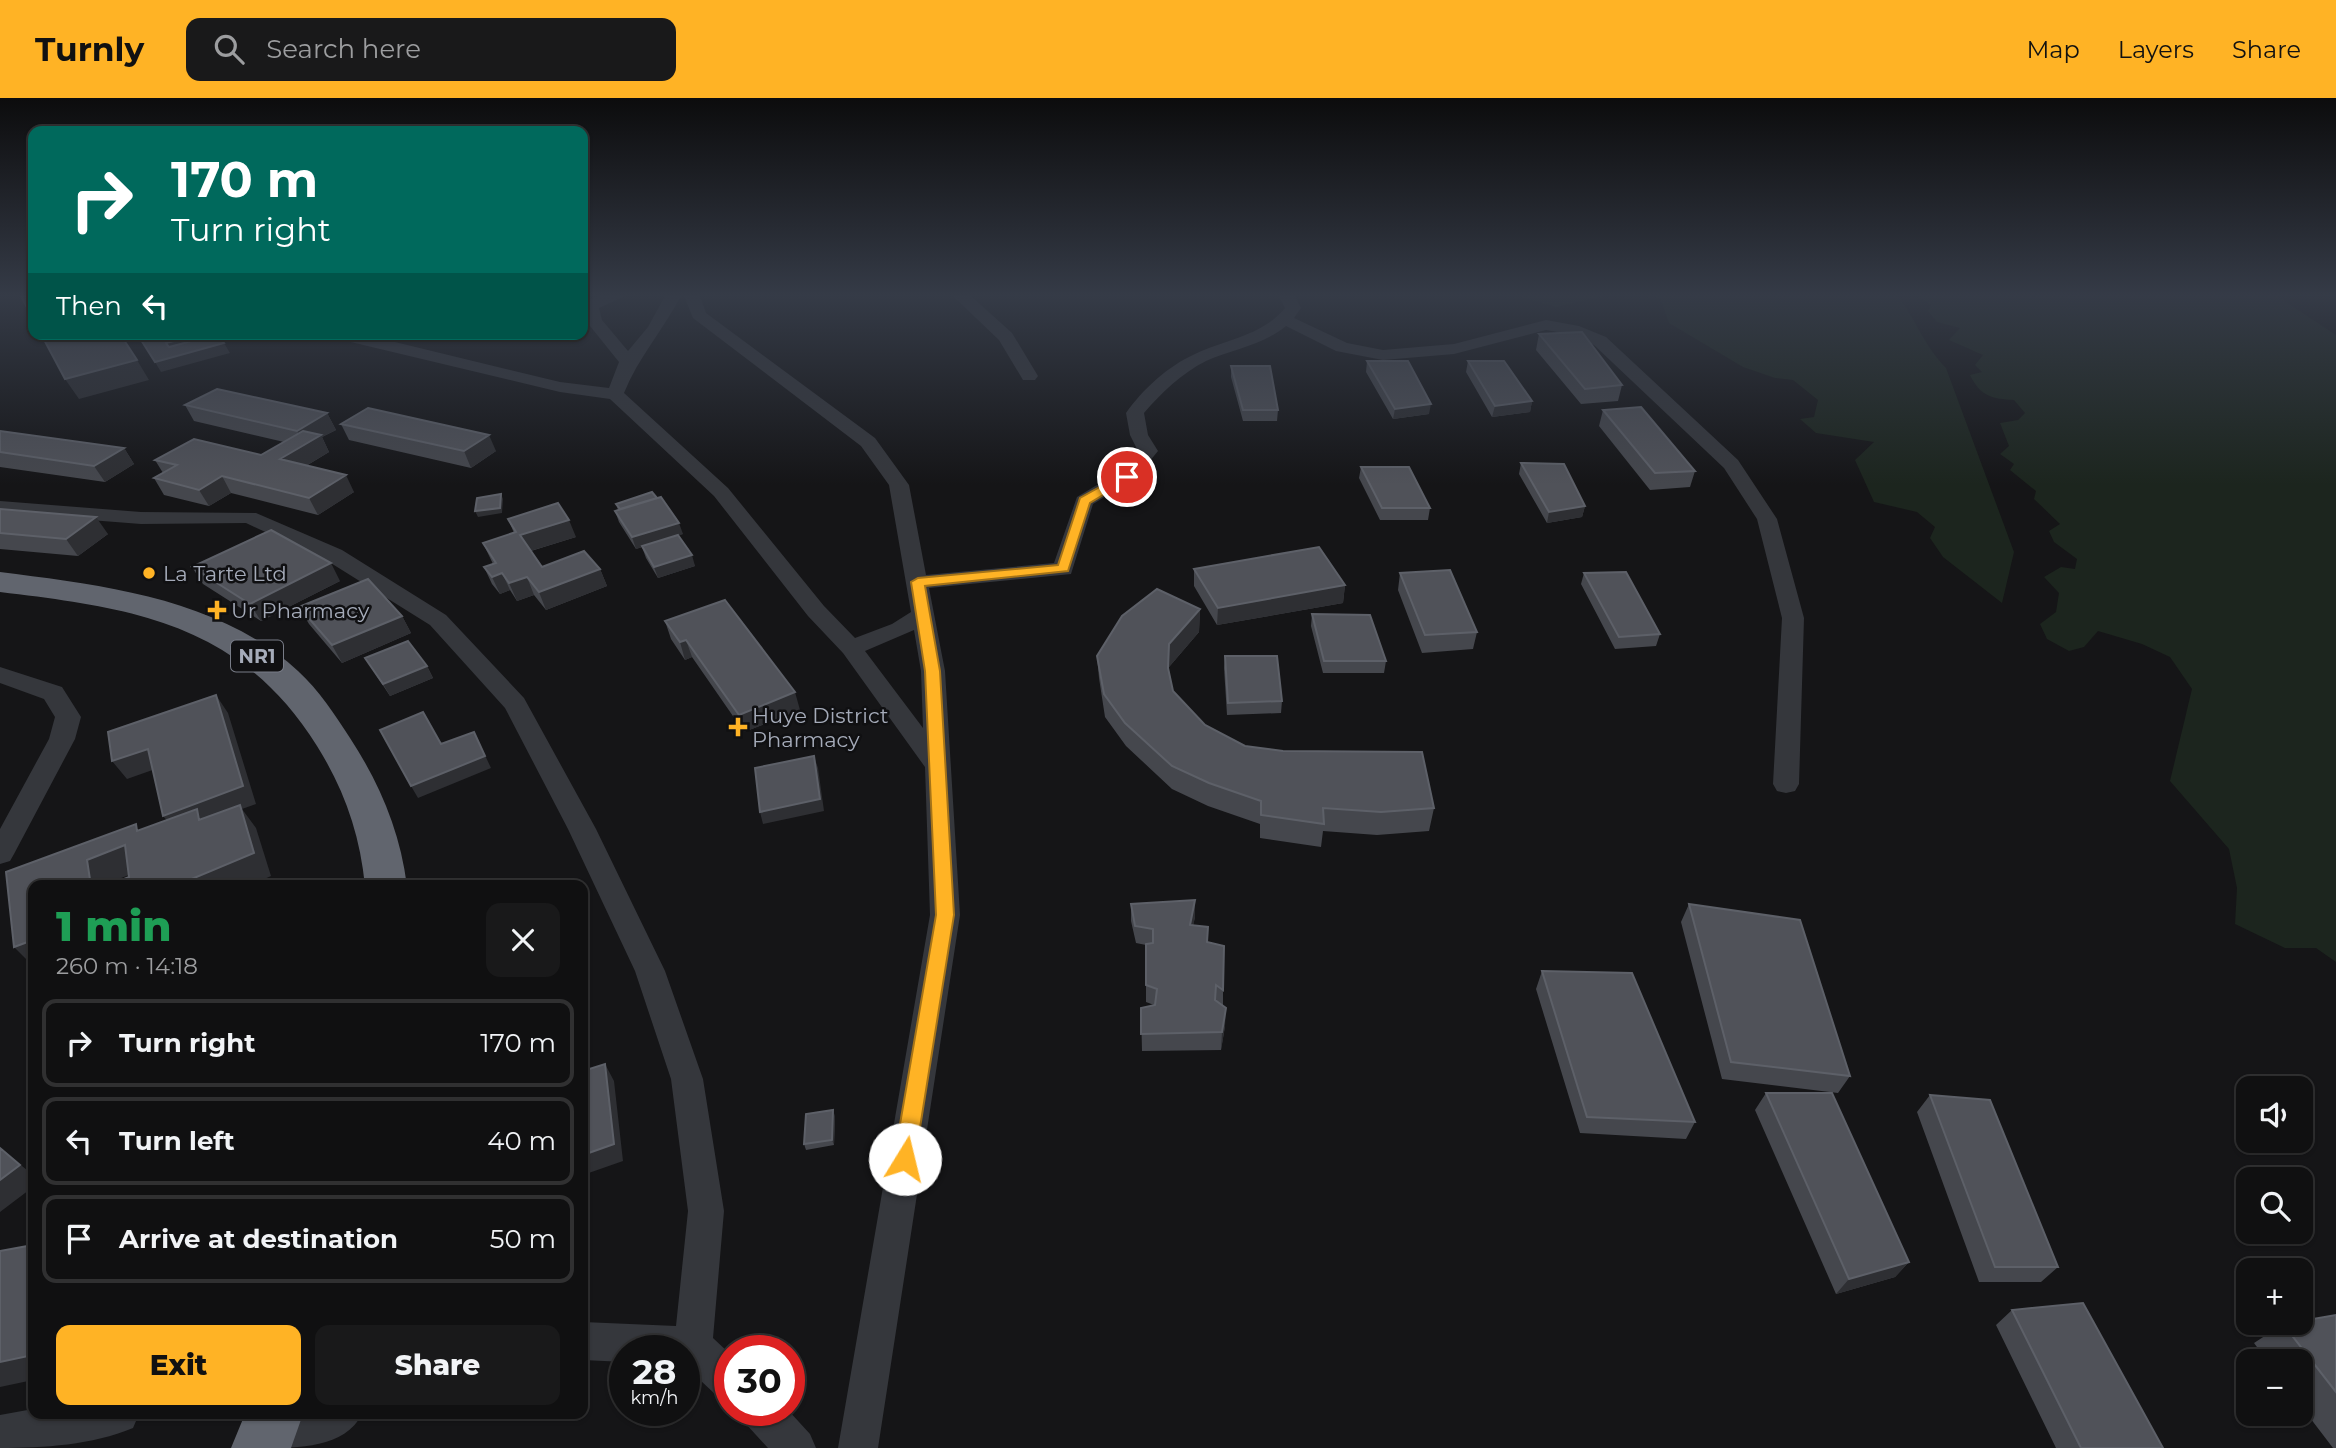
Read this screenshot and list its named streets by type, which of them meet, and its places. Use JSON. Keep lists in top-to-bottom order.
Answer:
{
  "streets": {
    "highway": ["NR1"]
  },
  "places": {
    "other": ["La Tarte Ltd"],
    "health": ["Ur Pharmacy", "Huye District Pharmacy"]
  },
  "page": {
    "header": "Turnly",
    "search": "Search here",
    "nav": ["Map", "Layers", "Share"],
    "turn": ["170 m", "Turn right"],
    "then": "Then",
    "heading": ["1 min", "260 m · 14:18"],
    "list": [
      {
        "name": "Turn right",
        "value": "170 m"
      },
      {
        "name": "Turn left",
        "value": "40 m"
      },
      {
        "name": "Arrive at destination",
        "value": "50 m"
      }
    ],
    "map_buttons": ["+", "−"],
    "buttons": ["Exit", "Share"],
    "speed": "28 km/h",
    "limit": "30"
  }
}
